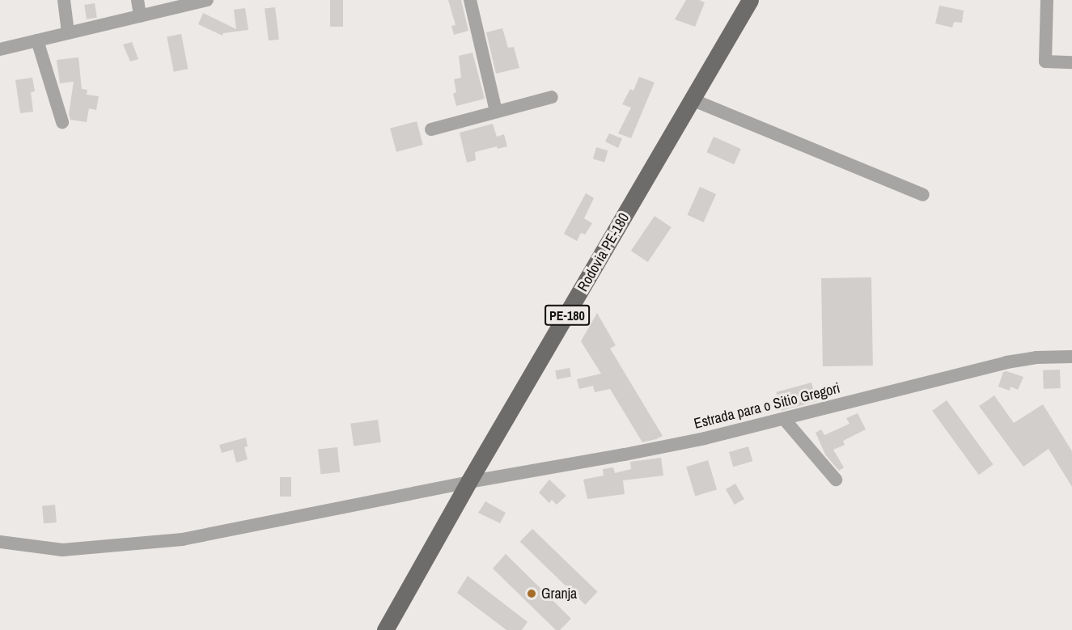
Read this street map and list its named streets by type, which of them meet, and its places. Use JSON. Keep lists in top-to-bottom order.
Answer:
{
  "streets": {
    "main road": ["Rodovia PE-180", "PE-180"],
    "street": ["Estrada para o Sitio Gregori"]
  },
  "crossings": [
    ["Rodovia PE-180", "Estrada para o Sitio Gregori"]
  ],
  "places": ["Granja"]
}
